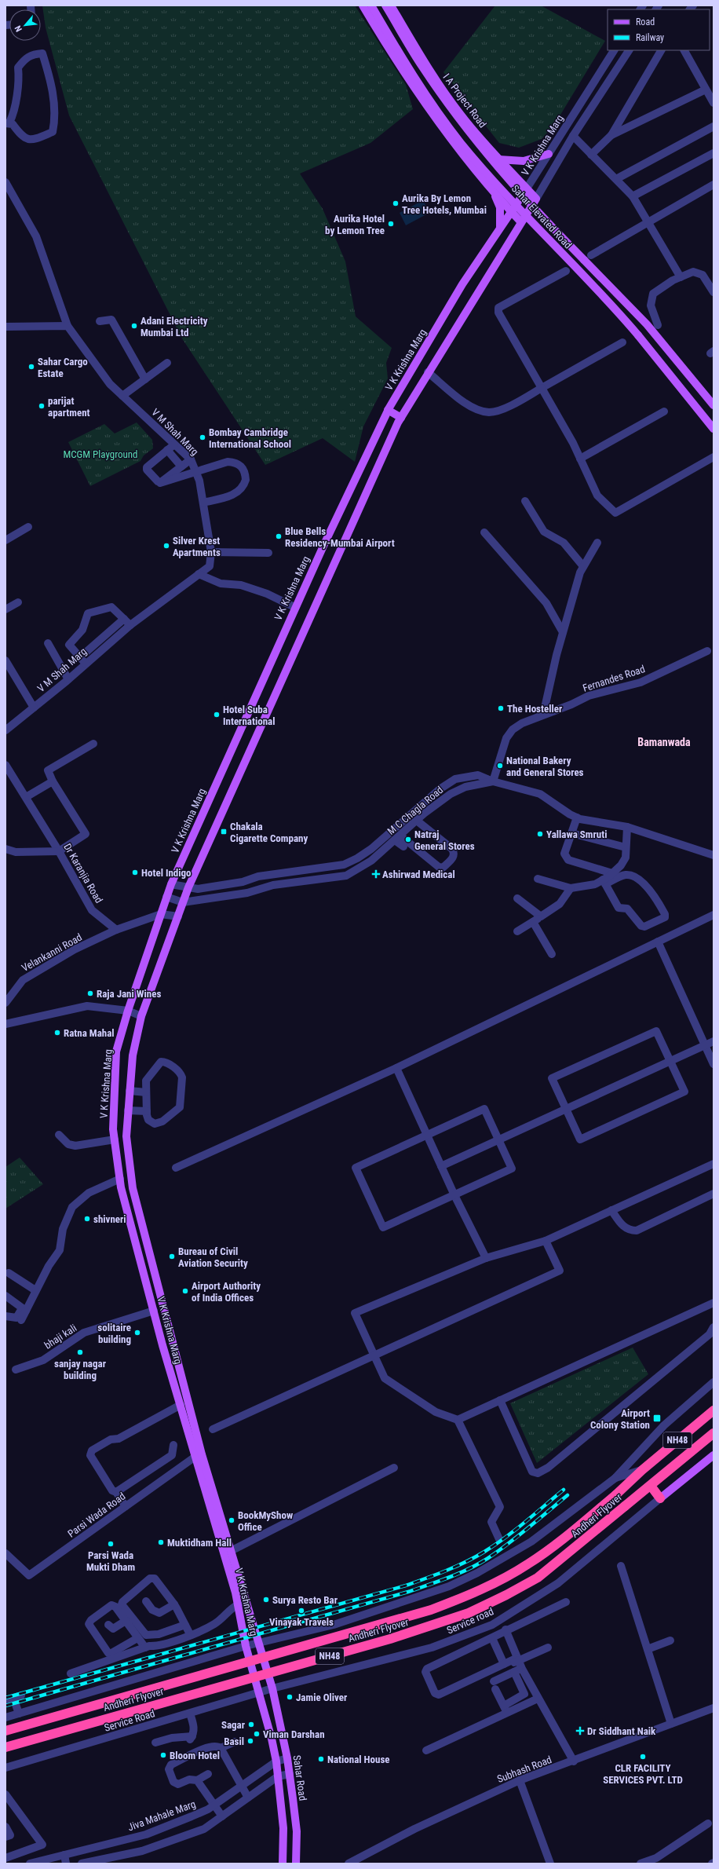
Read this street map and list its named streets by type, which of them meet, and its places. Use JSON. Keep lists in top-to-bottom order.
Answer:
{
  "streets": {
    "highway": ["NH48", "Andheri Flyover"],
    "main road": [
      "I A Project Road",
      "V K Krishna Marg",
      "Sahar Elevated Road",
      "Sahar Road"
    ],
    "street": [
      "V M Shah Marg",
      "Fernandes Road",
      "M C Chagla Road",
      "Dr Karanjia Road",
      "Velankanni Road",
      "bhaji kali",
      "Parsi Wada Road",
      "Service road",
      "Service Road",
      "Subhash Road",
      "Jiva Mahale Marg"
    ]
  },
  "crossings": [
    ["I A Project Road", "V K Krishna Marg"],
    ["V K Krishna Marg", "M C Chagla Road"],
    ["V K Krishna Marg", "bhaji kali"],
    ["V K Krishna Marg", "Parsi Wada Road"],
    ["V K Krishna Marg", "Service road"],
    ["V K Krishna Marg", "Service Road"],
    ["V K Krishna Marg", "Sahar Road"],
    ["Fernandes Road", "M C Chagla Road"],
    ["Dr Karanjia Road", "Velankanni Road"],
    ["NH48", "Andheri Flyover"],
    ["Service road", "Service Road"],
    ["Service road", "Sahar Road"],
    ["Service Road", "Sahar Road"],
    ["Sahar Road", "Jiva Mahale Marg"]
  ],
  "districts": ["Bamanwada"],
  "parks": ["MCGM Playground"],
  "places": {
    "other": [
      "Aurika By Lemon Tree Hotels, Mumbai",
      "Aurika Hotel by Lemon Tree",
      "Adani Electricity Mumbai Ltd",
      "Sahar Cargo Estate",
      "parijat apartment",
      "Bombay Cambridge International School",
      "Blue Bells Residency-Mumbai Airport",
      "Silver Krest Apartments",
      "The Hosteller",
      "Hotel Suba International",
      "National Bakery and General Stores",
      "Yallawa Smruti",
      "Natraj General Stores",
      "Hotel Indigo",
      "Raja Jani Wines",
      "Ratna Mahal",
      "shivneri",
      "Bureau of Civil Aviation Security",
      "Airport Authority of India Offices",
      "solitaire building",
      "sanjay nagar building",
      "BookMyShow Office",
      "Muktidham Hall",
      "Parsi Wada Mukti Dham",
      "Surya Resto Bar",
      "Vinayak Travels",
      "Jamie Oliver",
      "Sagar",
      "Viman Darshan",
      "Basil",
      "Bloom Hotel",
      "CLR FACILITY SERVICES PVT. LTD",
      "National House"
    ],
    "transit": ["Chakala Cigarette Company", "Airport Colony Station"],
    "health": ["Ashirwad Medical", "Dr Siddhant Naik"]
  },
  "legend": ["Road", "Railway"],
  "north": "bottom left"
}
